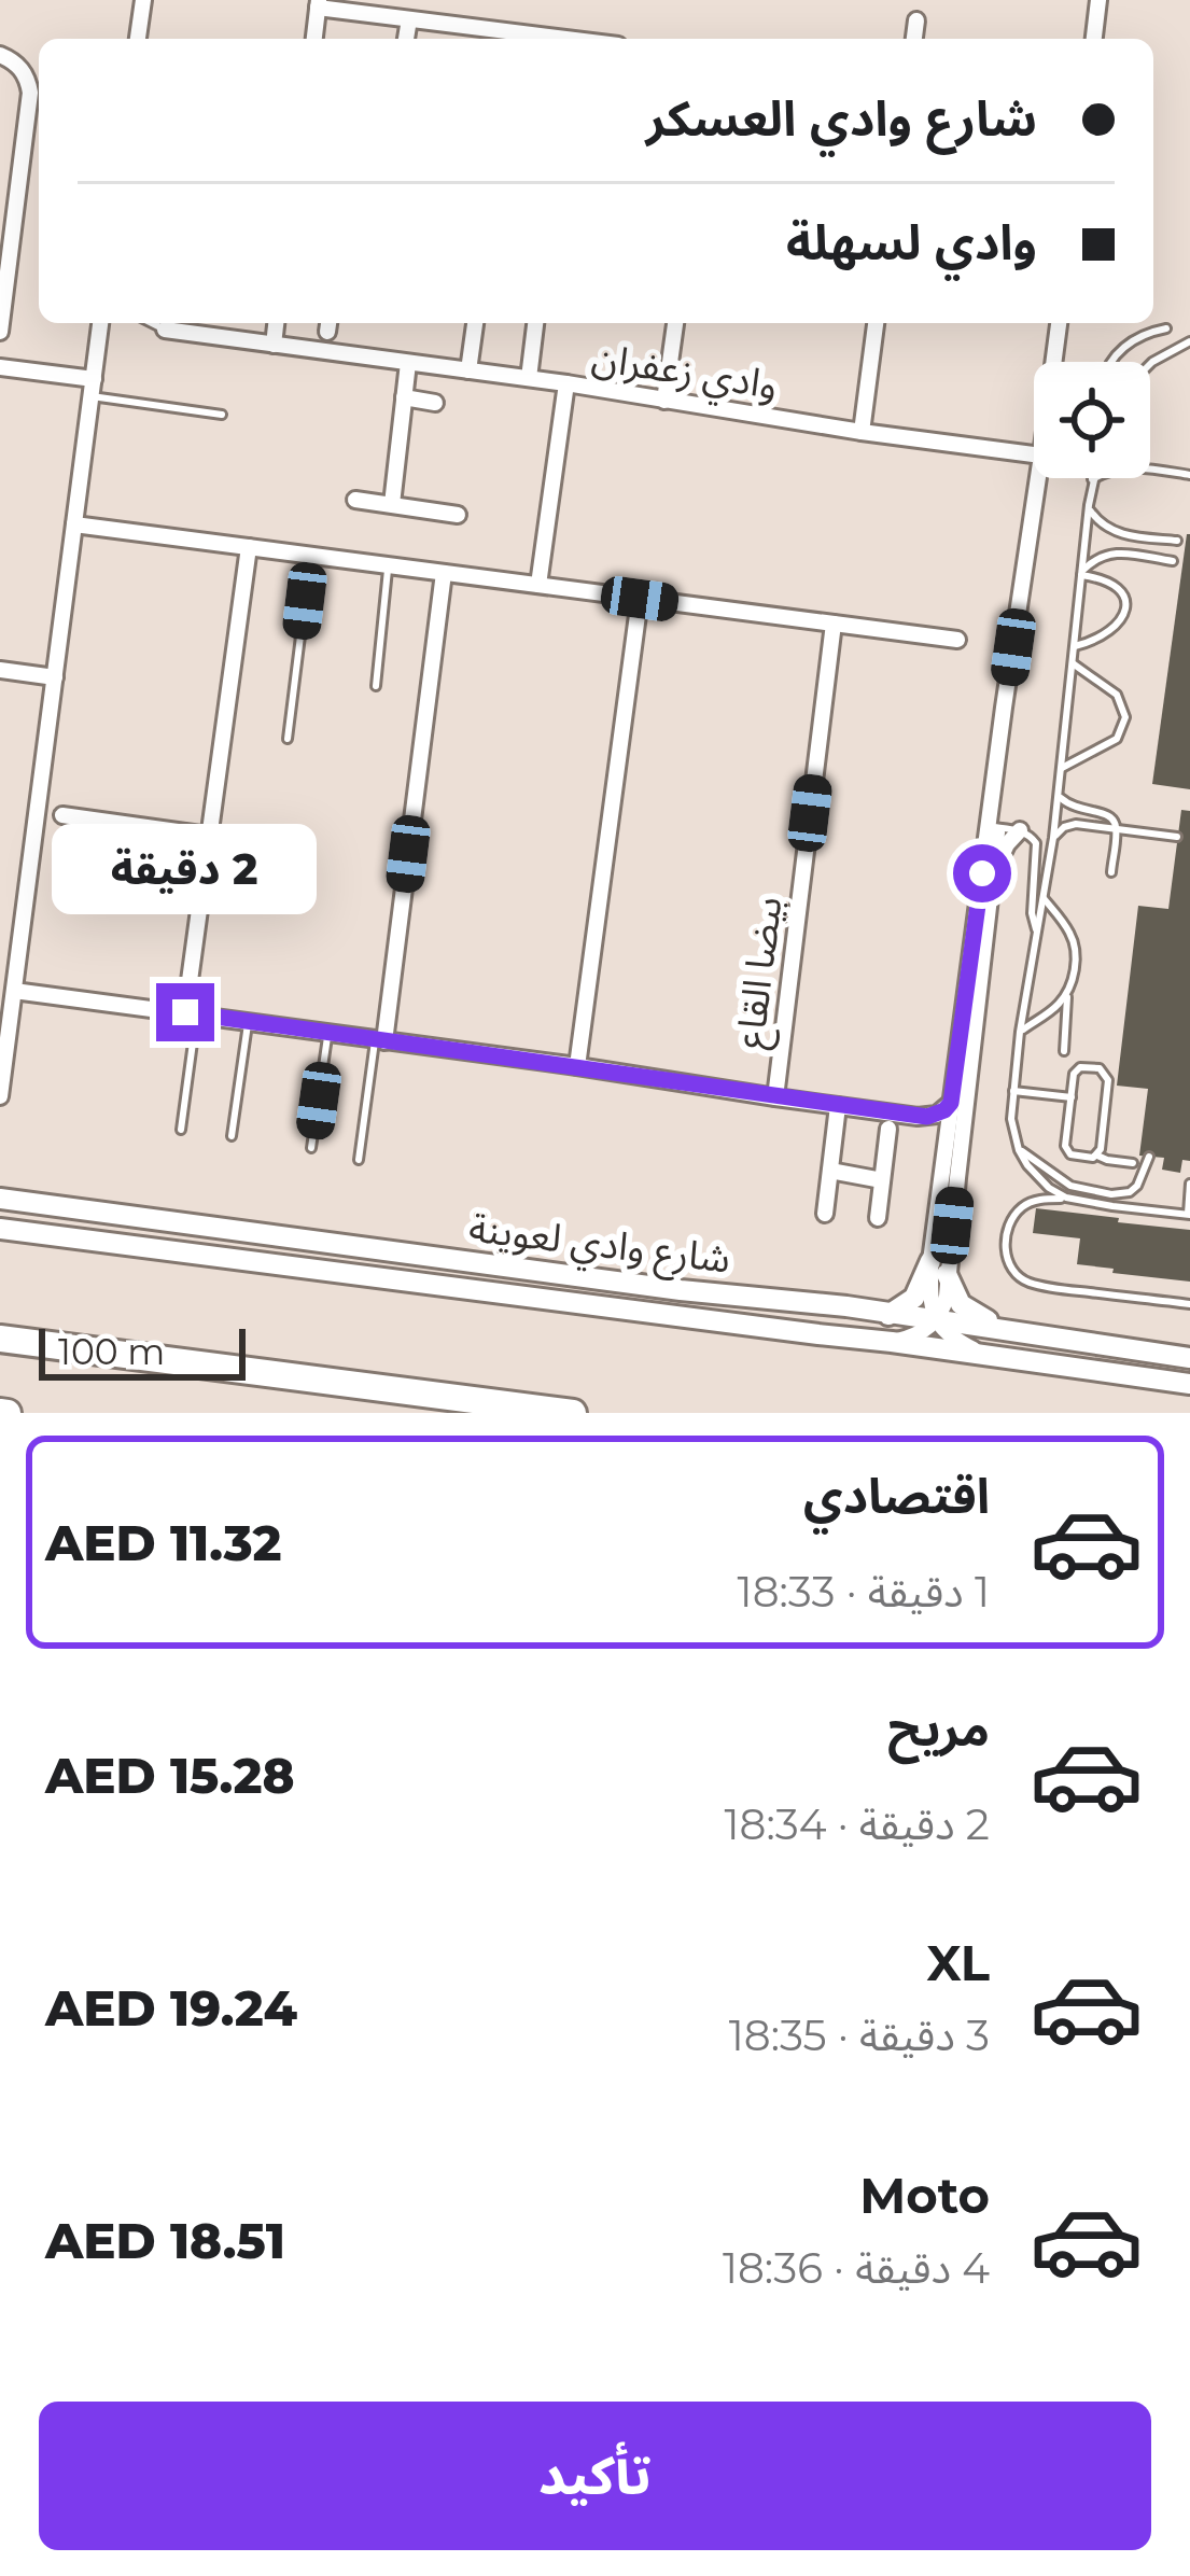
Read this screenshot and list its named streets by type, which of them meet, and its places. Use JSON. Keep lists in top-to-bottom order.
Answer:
{
  "streets": {
    "main road": ["شارع وادي لعوينة"],
    "street": ["وادي زعفران", "بيضا القاع"]
  },
  "scale_bar": "100 m",
  "page": {
    "banner": ["شارع وادي العسكر", "وادي لسهلة"],
    "bubble": "2 دقيقة",
    "scale": "100 m",
    "list": [
      {
        "name": "اقتصادي",
        "note": "1 دقيقة · 18:33",
        "value": "AED 11.32"
      },
      {
        "name": "مريح",
        "note": "2 دقيقة · 18:34",
        "value": "AED 15.28"
      },
      {
        "name": "XL",
        "note": "3 دقيقة · 18:35",
        "value": "AED 19.24"
      },
      {
        "name": "Moto",
        "note": "4 دقيقة · 18:36",
        "value": "AED 18.51"
      }
    ],
    "buttons": "تأكيد"
  }
}
